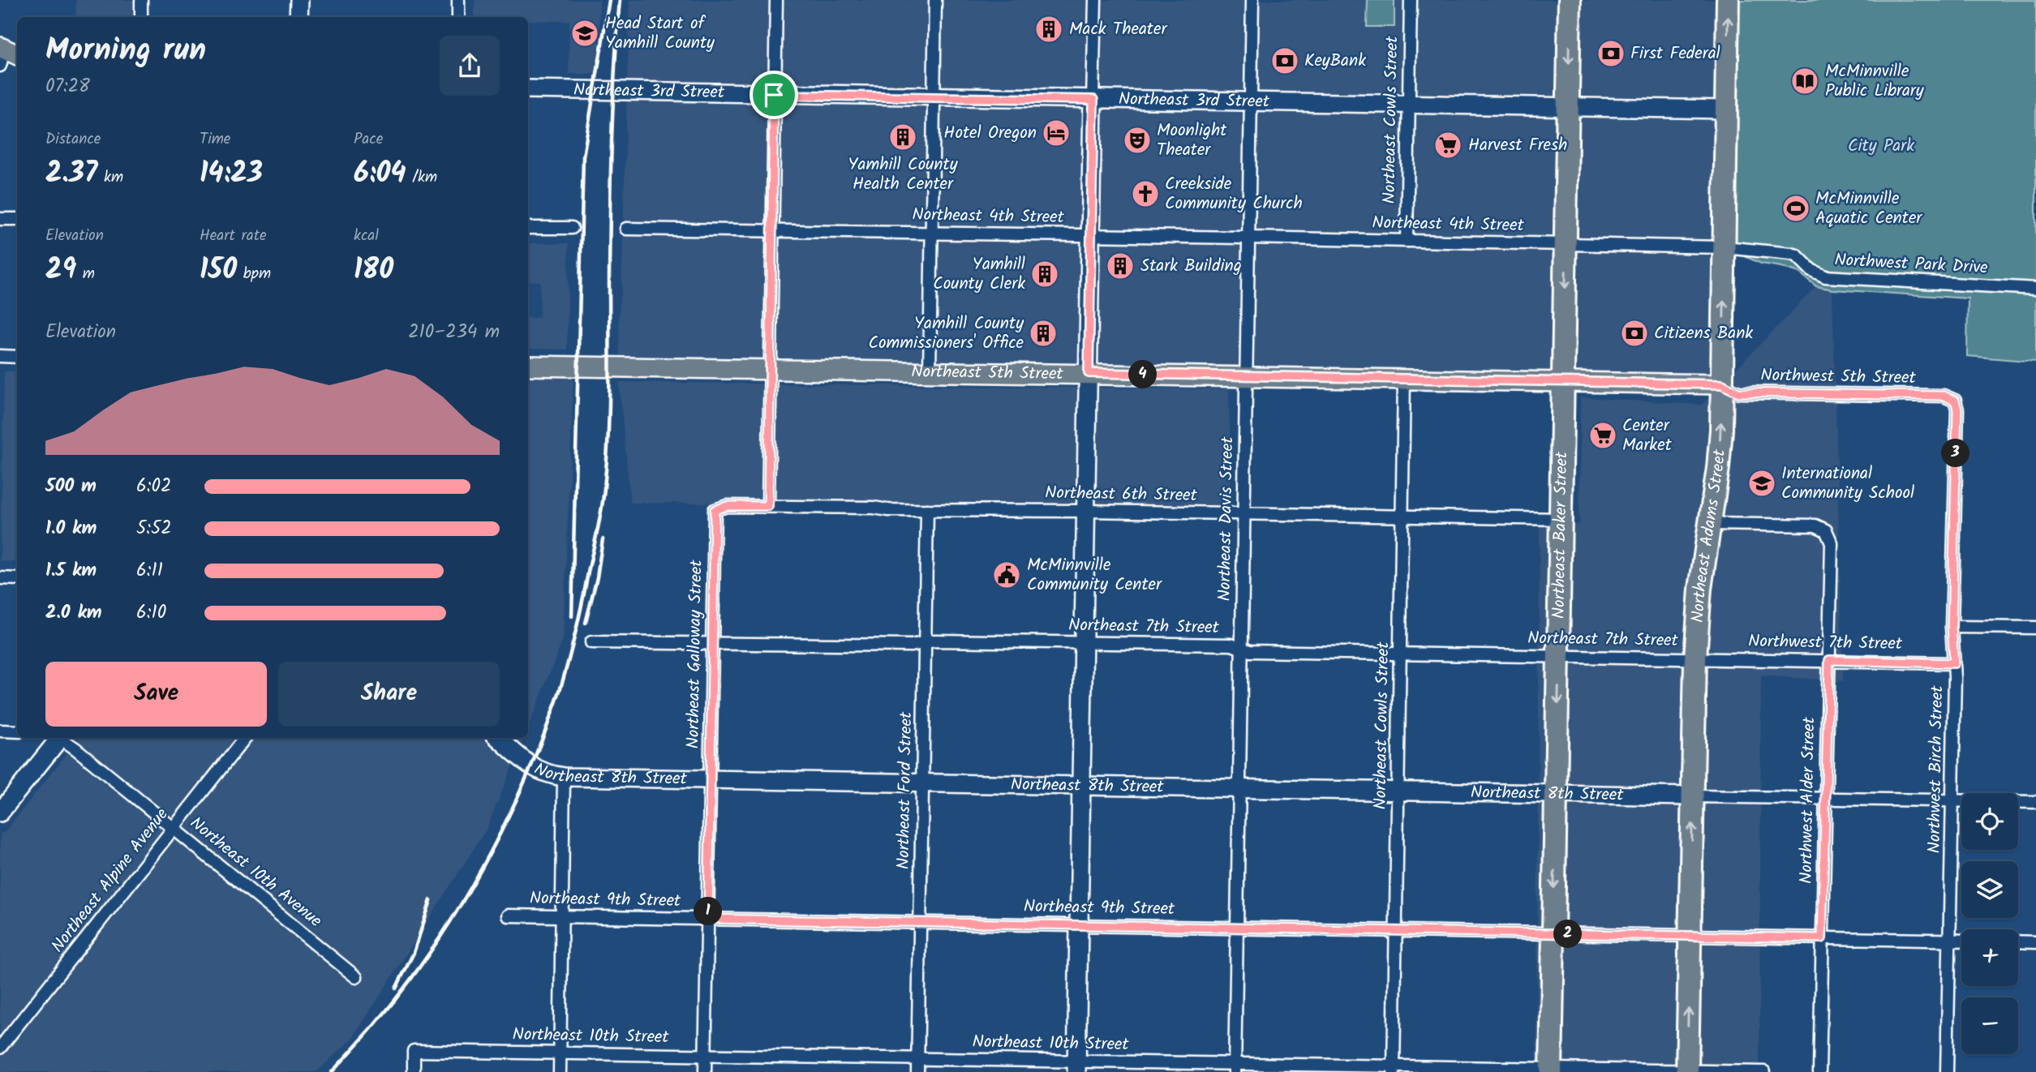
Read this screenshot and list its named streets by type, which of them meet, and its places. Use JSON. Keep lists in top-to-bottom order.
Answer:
{
  "streets": {
    "highway": ["Northeast Baker Street", "Northeast Adams Street"],
    "main road": ["Northeast 5th Street"],
    "street": [
      "Northeast 3rd Street",
      "Northeast Cowls Street",
      "Northeast 4th Street",
      "Northwest Park Drive",
      "Northwest 5th Street",
      "Northeast 6th Street",
      "Northeast Davis Street",
      "Northeast 7th Street",
      "Northwest 7th Street",
      "Northeast Galloway Street",
      "Northwest Birch Street",
      "Northeast 8th Street",
      "Northeast Ford Street",
      "Northwest Alder Street",
      "Northeast 10th Avenue",
      "Northeast Alpine Avenue",
      "Northeast 9th Street",
      "Northeast 10th Street"
    ]
  },
  "crossings": [
    ["Northeast 3rd Street", "Northeast Cowls Street"],
    ["Northeast 3rd Street", "Northeast Davis Street"],
    ["Northeast 3rd Street", "Northeast Baker Street"],
    ["Northeast 3rd Street", "Northeast Adams Street"],
    ["Northeast Cowls Street", "Northeast 4th Street"],
    ["Northeast Cowls Street", "Northeast 5th Street"],
    ["Northeast Cowls Street", "Northeast 6th Street"],
    ["Northeast Cowls Street", "Northeast 7th Street"],
    ["Northeast Cowls Street", "Northeast 8th Street"],
    ["Northeast Cowls Street", "Northeast 9th Street"],
    ["Northeast Cowls Street", "Northeast 10th Street"],
    ["Northeast 4th Street", "Northwest Park Drive"],
    ["Northeast 4th Street", "Northeast Davis Street"],
    ["Northeast 4th Street", "Northeast Baker Street"],
    ["Northeast 4th Street", "Northeast Adams Street"],
    ["Northwest Park Drive", "Northeast Adams Street"],
    ["Northeast 5th Street", "Northwest 5th Street"],
    ["Northeast 5th Street", "Northeast Davis Street"],
    ["Northeast 5th Street", "Northeast Baker Street"],
    ["Northeast 5th Street", "Northeast Adams Street"],
    ["Northwest 5th Street", "Northeast Adams Street"],
    ["Northwest 5th Street", "Northwest Birch Street"],
    ["Northeast 6th Street", "Northeast Davis Street"],
    ["Northeast 6th Street", "Northeast Baker Street"],
    ["Northeast 6th Street", "Northeast Galloway Street"],
    ["Northeast 6th Street", "Northeast Ford Street"],
    ["Northeast Davis Street", "Northeast 7th Street"],
    ["Northeast Davis Street", "Northeast 8th Street"],
    ["Northeast Davis Street", "Northeast 9th Street"],
    ["Northeast Davis Street", "Northeast 10th Street"],
    ["Northeast Baker Street", "Northeast 7th Street"],
    ["Northeast Baker Street", "Northeast 8th Street"],
    ["Northeast Baker Street", "Northeast 9th Street"],
    ["Northeast Baker Street", "Northeast 10th Street"],
    ["Northeast Adams Street", "Northeast 7th Street"],
    ["Northeast Adams Street", "Northwest 7th Street"],
    ["Northeast Adams Street", "Northeast 8th Street"],
    ["Northeast Adams Street", "Northwest Alder Street"],
    ["Northeast Adams Street", "Northeast 9th Street"],
    ["Northeast Adams Street", "Northeast 10th Street"],
    ["Northeast 7th Street", "Northwest 7th Street"],
    ["Northeast 7th Street", "Northeast Galloway Street"],
    ["Northeast 7th Street", "Northeast Ford Street"],
    ["Northwest 7th Street", "Northwest Birch Street"],
    ["Northwest 7th Street", "Northwest Alder Street"],
    ["Northeast Galloway Street", "Northeast 8th Street"],
    ["Northeast Galloway Street", "Northeast 9th Street"],
    ["Northeast Galloway Street", "Northeast 10th Street"],
    ["Northwest Birch Street", "Northeast 9th Street"],
    ["Northeast 8th Street", "Northeast Ford Street"],
    ["Northeast Ford Street", "Northeast 9th Street"],
    ["Northeast Ford Street", "Northeast 10th Street"],
    ["Northwest Alder Street", "Northeast 9th Street"],
    ["Northeast 10th Avenue", "Northeast Alpine Avenue"]
  ],
  "one_way": ["Northeast Baker Street", "Northeast Adams Street"],
  "parks": ["City Park"],
  "places": {
    "building": [
      "Mack Theater",
      "Yamhill County Health Center",
      "Stark Building",
      "Yamhill County Clerk",
      "Yamhill County Commissioners' Office"
    ],
    "school or university": ["Head Start of Yamhill County", "International Community School"],
    "bank": ["First Federal", "KeyBank", "Citizens Bank"],
    "library": ["McMinnville Public Library"],
    "hotel": ["Hotel Oregon"],
    "theatre": ["Moonlight Theater"],
    "supermarket": ["Harvest Fresh", "Center Market"],
    "church": ["Creekside Community Church"],
    "sports": ["McMinnville Aquatic Center"],
    "public building": ["McMinnville Community Center"]
  },
  "page": {
    "heading": ["Morning run", "07:28"],
    "stats": [
      ["Distance", "2.37 km"],
      ["Time", "14:23"],
      ["Pace", "6:04 /km"],
      ["Elevation", "29 m"],
      ["Heart rate", "150 bpm"],
      ["kcal", "180"]
    ],
    "chart": ["Elevation", "210–234 m"],
    "pins": [
      "4",
      "3",
      "1",
      "2"
    ],
    "list": [
      {
        "name": "500 m",
        "note": "6:02"
      },
      {
        "name": "1.0 km",
        "note": "5:52"
      },
      {
        "name": "1.5 km",
        "note": "6:11"
      },
      {
        "name": "2.0 km",
        "note": "6:10"
      }
    ],
    "buttons": ["Save", "Share"],
    "map_buttons": ["+", "−"]
  }
}
